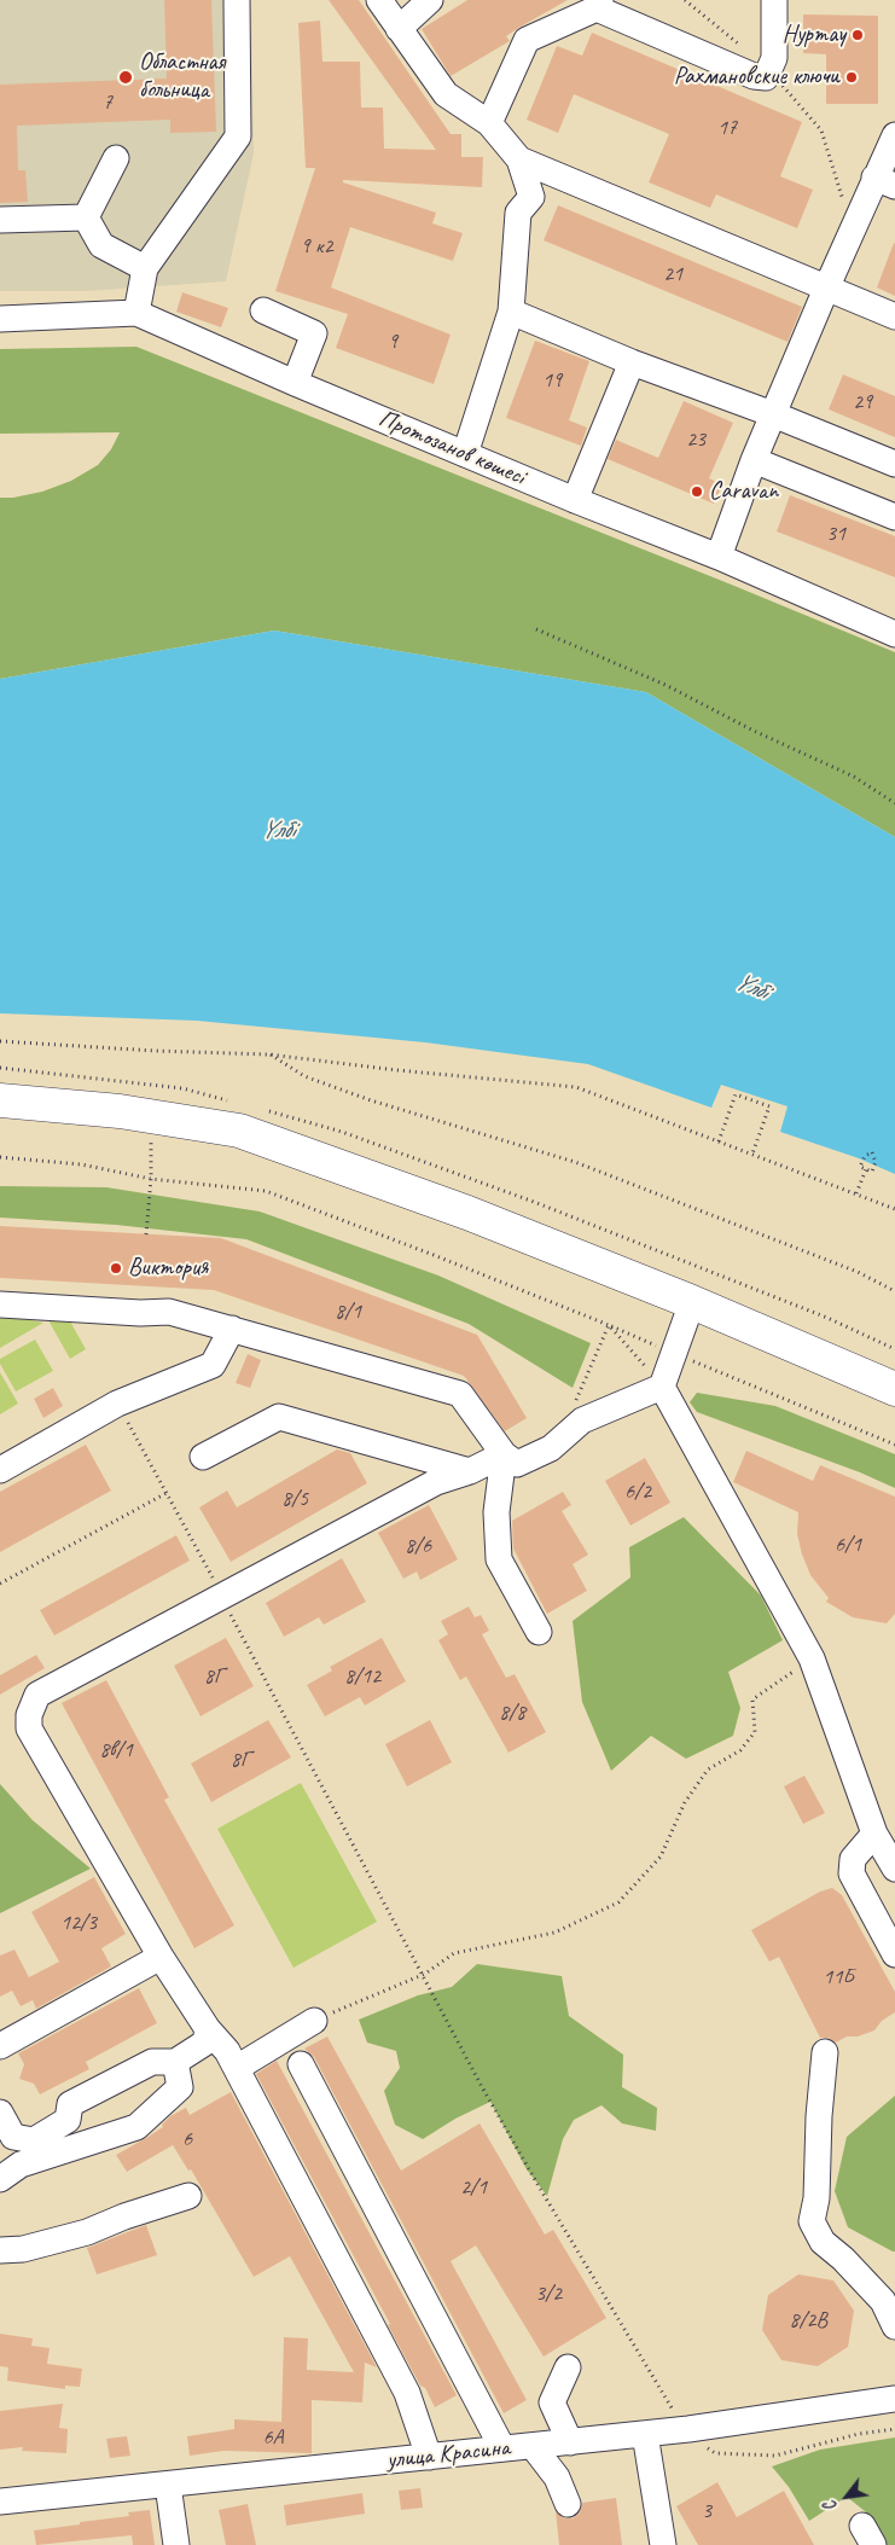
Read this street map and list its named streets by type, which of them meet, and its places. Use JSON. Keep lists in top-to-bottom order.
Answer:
{
  "streets": {
    "street": ["Протозанов көшесі", "улица Красина"]
  },
  "water": ["Үлбі"],
  "places": [
    "Нуртау",
    "Областная больница",
    "Рахмановские ключи",
    "Caravan",
    "Виктория"
  ],
  "house_numbers": [
    "7",
    "17",
    "9 к2",
    "21",
    "9",
    "19",
    "29",
    "23",
    "31",
    "8/1",
    "6/2",
    "8/5",
    "6/1",
    "8/6",
    "8Г",
    "8/12",
    "8/8",
    "8в/1",
    "8Г",
    "12/3",
    "11Б",
    "6",
    "2/1",
    "3/2",
    "8/2В",
    "6А",
    "3"
  ],
  "north": "bottom left"
}
